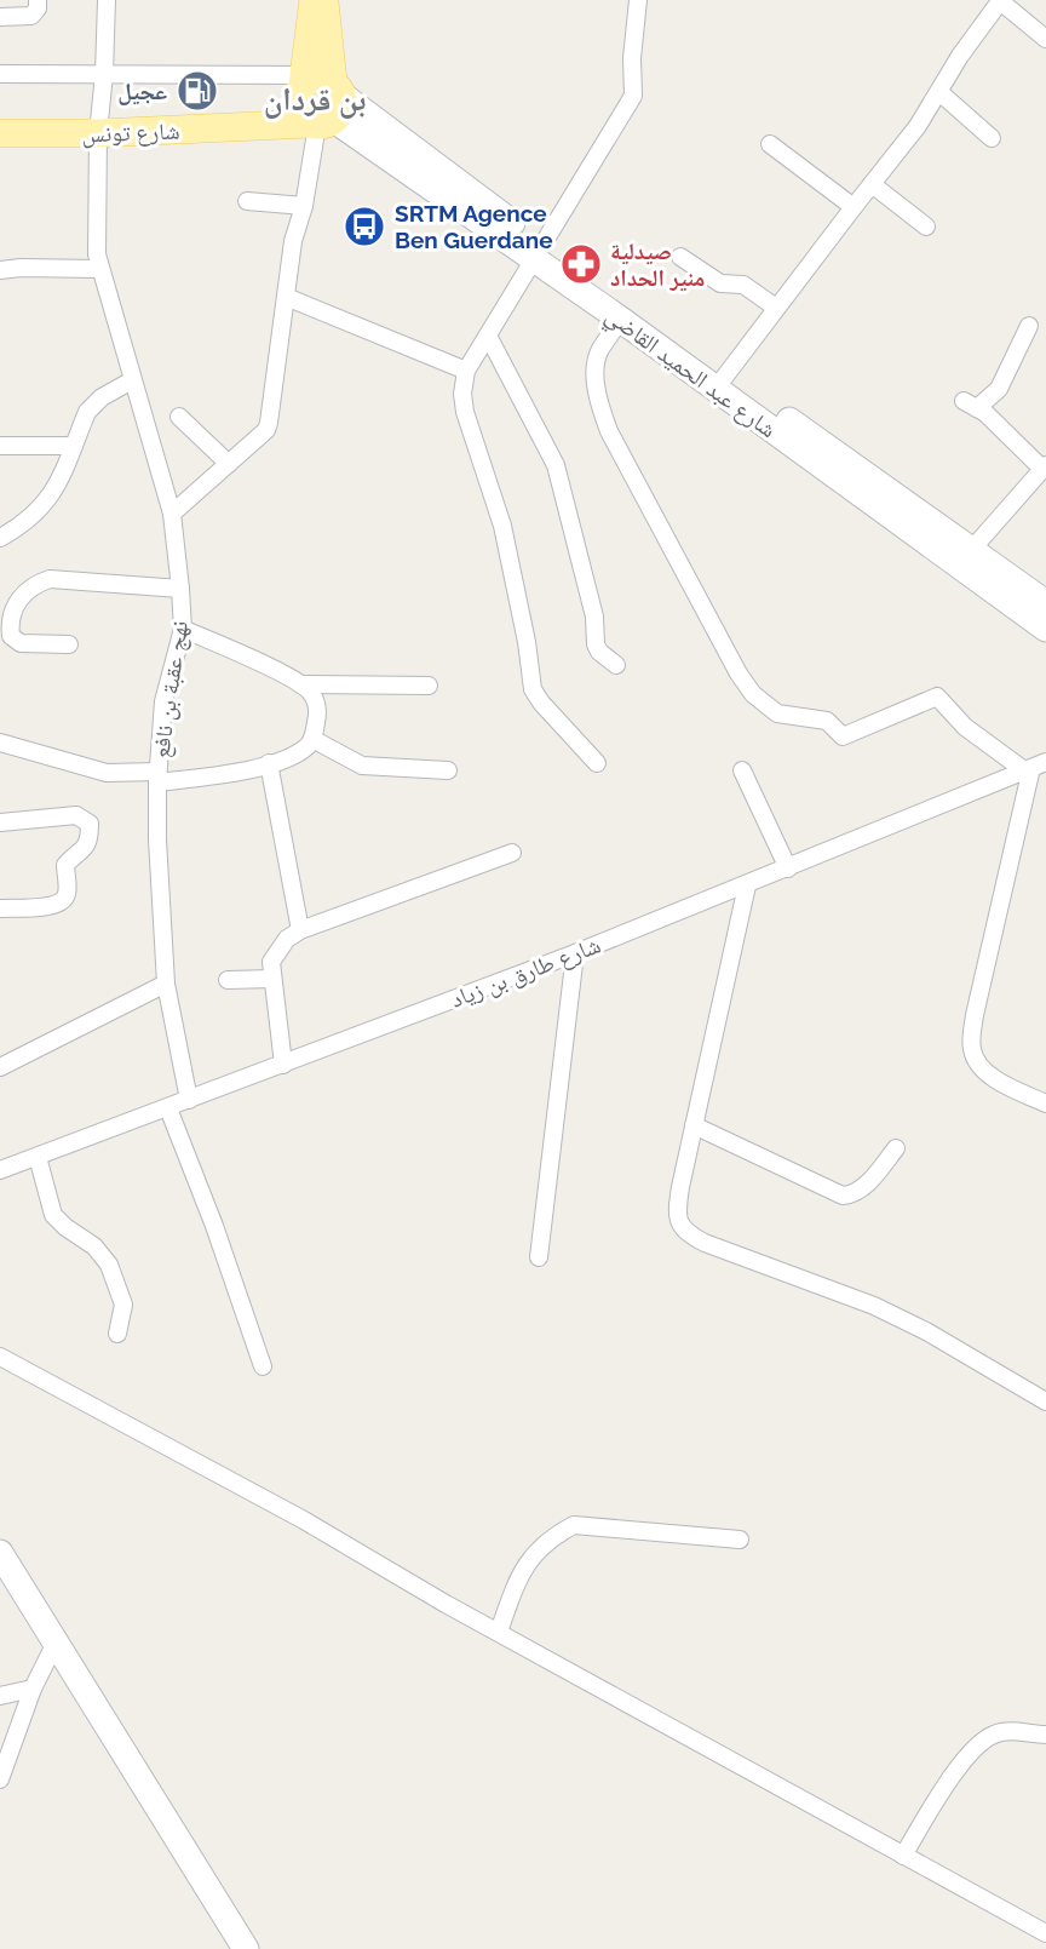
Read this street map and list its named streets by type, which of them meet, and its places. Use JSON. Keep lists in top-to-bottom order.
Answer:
{
  "streets": {
    "main road": ["شارع تونس", "شارع عبد الحميد القاضي"],
    "street": ["نهج عقبة بن نافع", "شارع طارق بن زياد"]
  },
  "crossings": [
    ["شارع تونس", "شارع عبد الحميد القاضي"],
    ["شارع تونس", "نهج عقبة بن نافع"],
    ["نهج عقبة بن نافع", "شارع طارق بن زياد"]
  ],
  "districts": ["بن قردان"],
  "places": {
    "fuel station": ["عجيل"],
    "bus stop": ["SRTM Agence Ben Guerdane"],
    "pharmacy": ["صيدلية منير الحداد"]
  }
}
